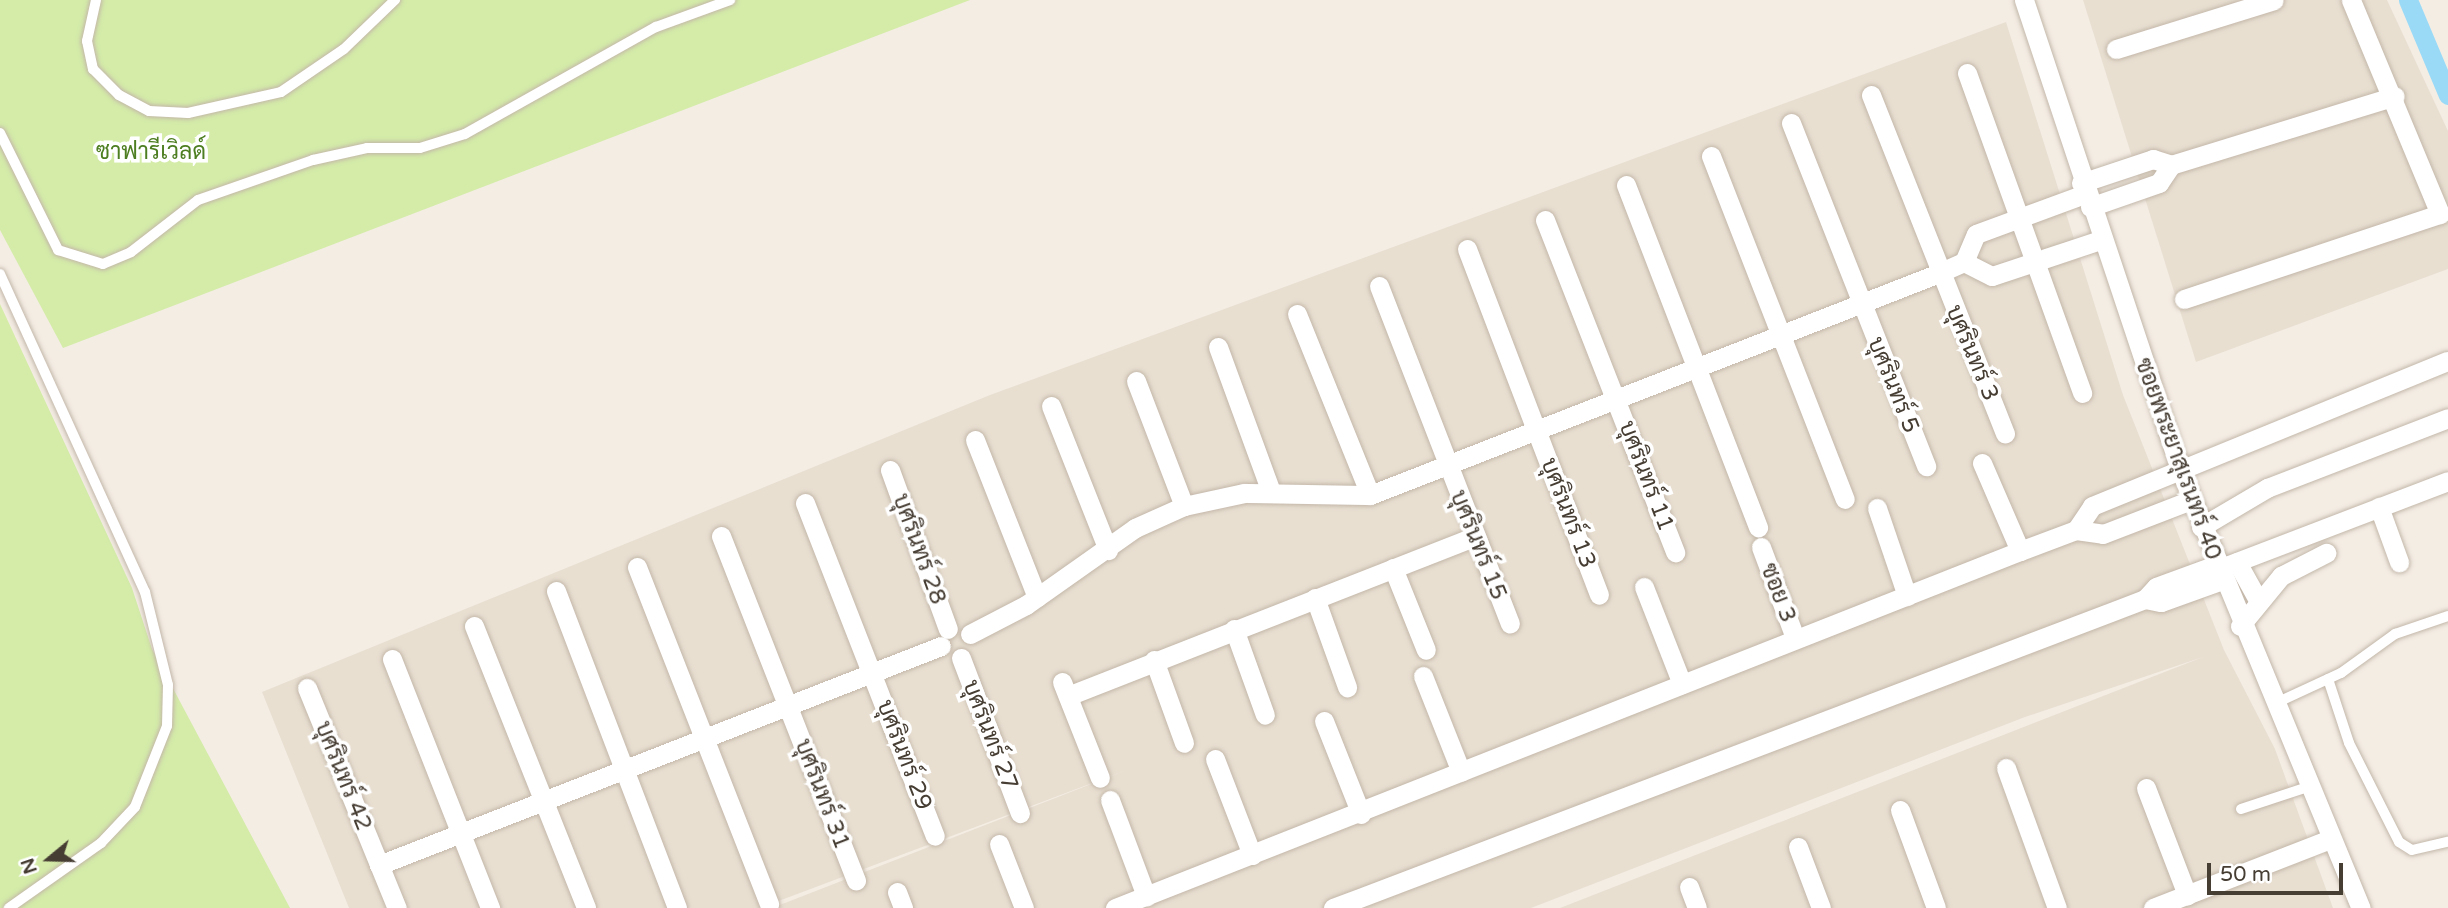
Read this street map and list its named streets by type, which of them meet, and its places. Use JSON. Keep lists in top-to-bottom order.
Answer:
{
  "streets": {
    "street": [
      "บุศรินทร์ 3",
      "บุศรินทร์ 5",
      "ซอยพระยาสุเรนทร์ 40",
      "บุศรินทร์ 11",
      "บุศรินทร์ 13",
      "บุศรินทร์ 15",
      "บุศรินทร์ 28",
      "ซอย 3",
      "บุศรินทร์ 27",
      "บุศรินทร์ 29",
      "บุศรินทร์ 42",
      "บุศรินทร์ 31"
    ]
  },
  "parks": ["ซาฟารีเวิลด์"],
  "scale_bar": "50 m",
  "north": "left"
}
